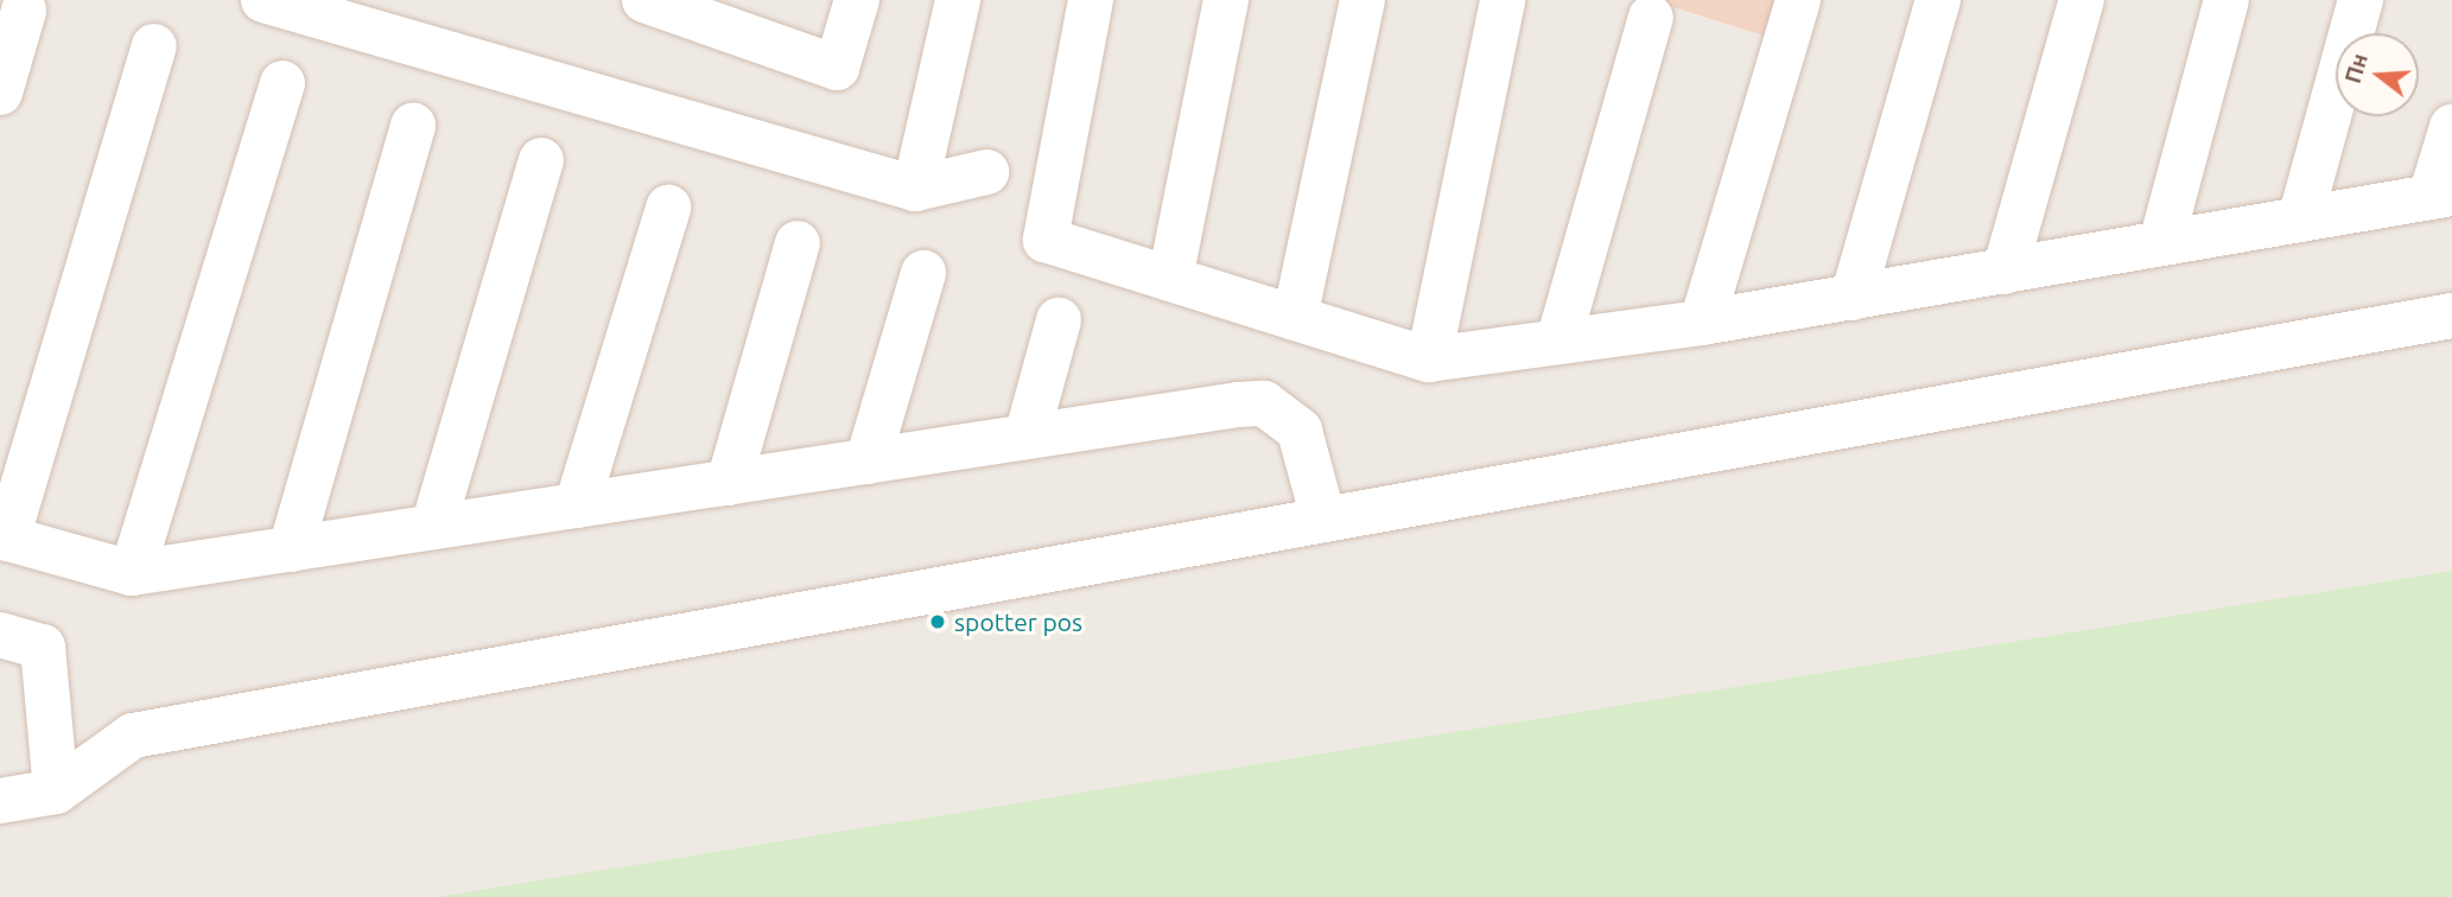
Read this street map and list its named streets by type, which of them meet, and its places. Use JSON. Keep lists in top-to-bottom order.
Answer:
{
  "places": ["spotter pos"],
  "north": "left"
}
